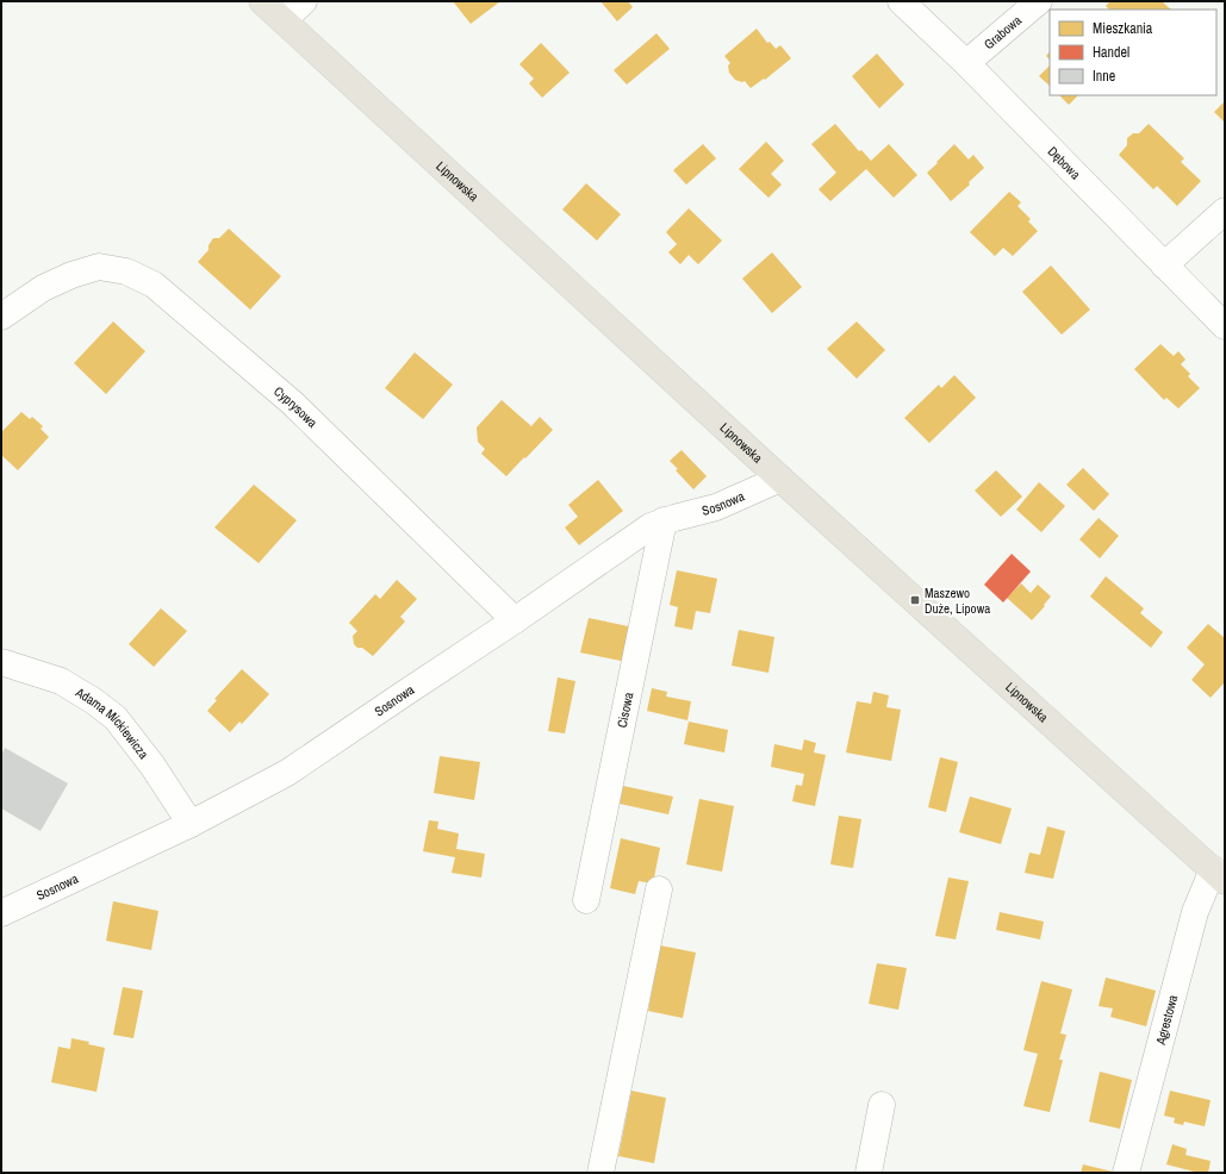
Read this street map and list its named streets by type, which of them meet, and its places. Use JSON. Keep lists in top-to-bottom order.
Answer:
{
  "streets": {
    "main road": ["Lipnowska"],
    "street": [
      "Grabowa",
      "Dębowa",
      "Cyprysowa",
      "Sosnowa",
      "Cisowa",
      "Adama Mickiewicza",
      "Agrestowa"
    ]
  },
  "crossings": [
    ["Grabowa", "Dębowa"],
    ["Lipnowska", "Sosnowa"],
    ["Lipnowska", "Agrestowa"],
    ["Cyprysowa", "Sosnowa"],
    ["Sosnowa", "Cisowa"],
    ["Sosnowa", "Adama Mickiewicza"]
  ],
  "places": {
    "transit": ["Maszewo Duże, Lipowa"]
  },
  "legend": ["Mieszkania", "Handel", "Inne"]
}
